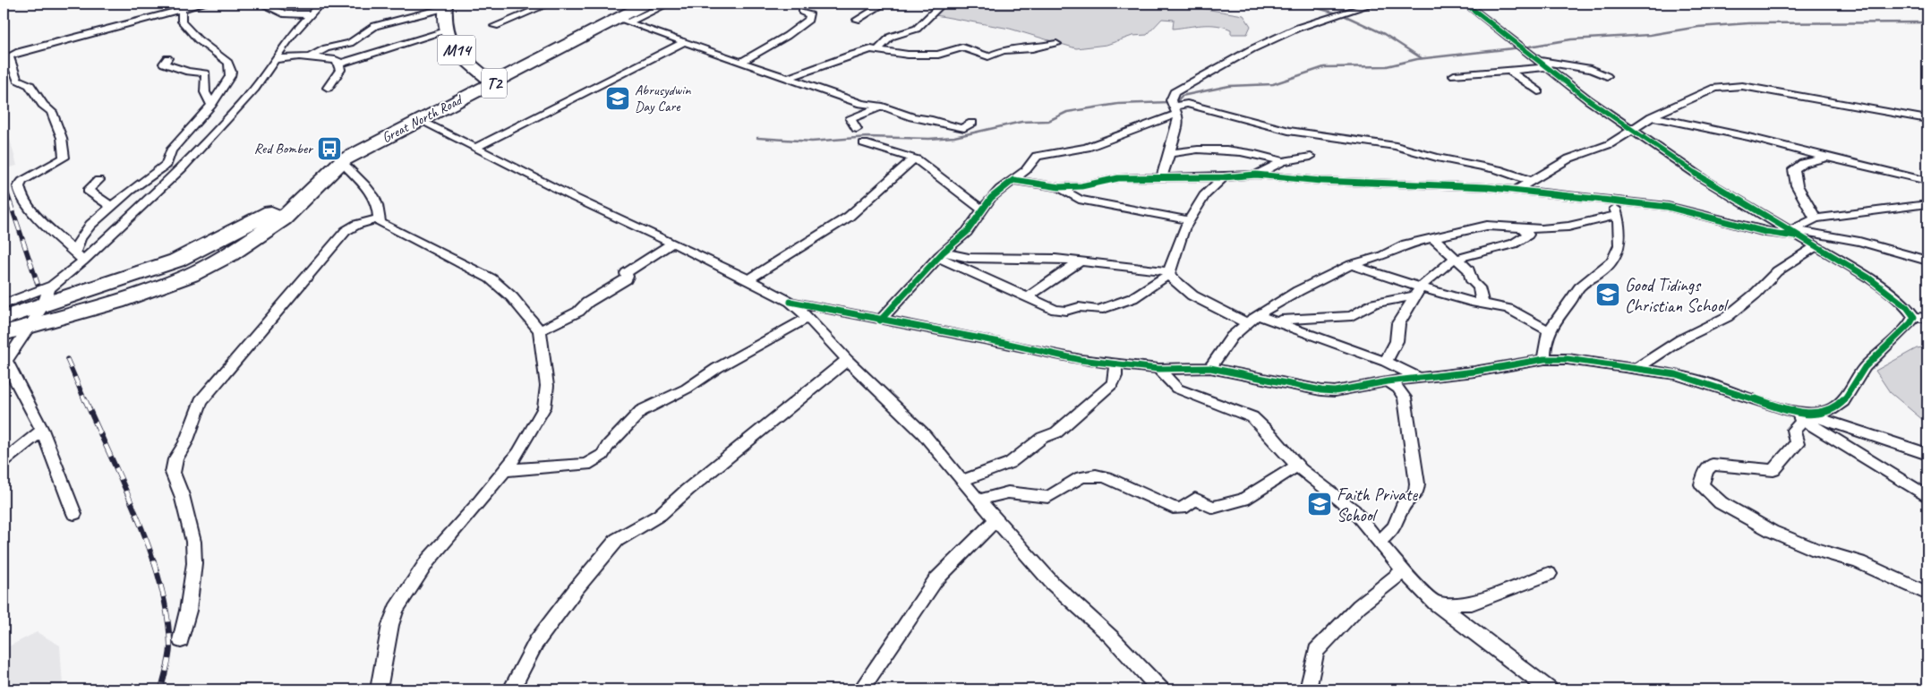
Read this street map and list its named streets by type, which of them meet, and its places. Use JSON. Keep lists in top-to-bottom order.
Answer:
{
  "streets": {
    "highway": ["T2", "Great North Road"],
    "main road": ["M14"]
  },
  "crossings": [
    ["M14", "Great North Road"]
  ],
  "places": {
    "school or university": ["Abrusydwin Day Care", "Good Tidings Christian School", "Faith Private School"],
    "bus stop": ["Red Bomber"]
  }
}
